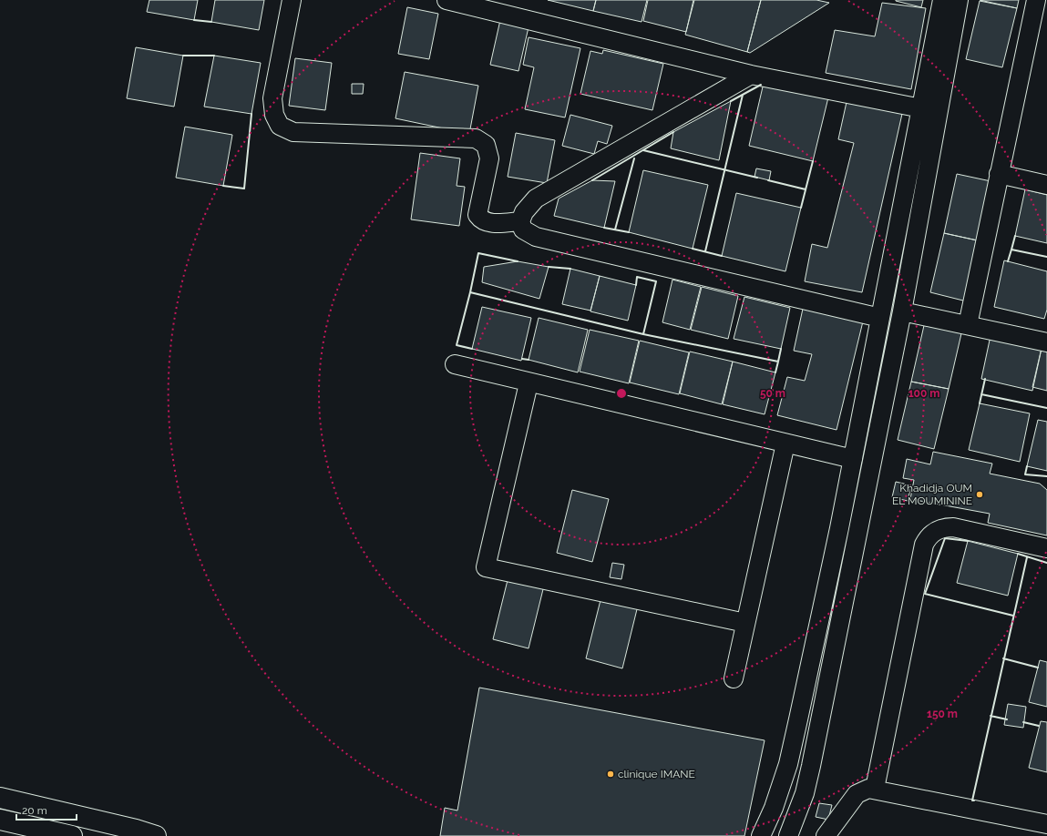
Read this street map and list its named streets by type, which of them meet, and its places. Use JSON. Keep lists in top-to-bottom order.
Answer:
{
  "places": ["Khadidja OUM EL MOUMININE", "clinique IMANE"],
  "scale_bar": "20 m",
  "rings": ["50 m", "100 m", "150 m"]
}
